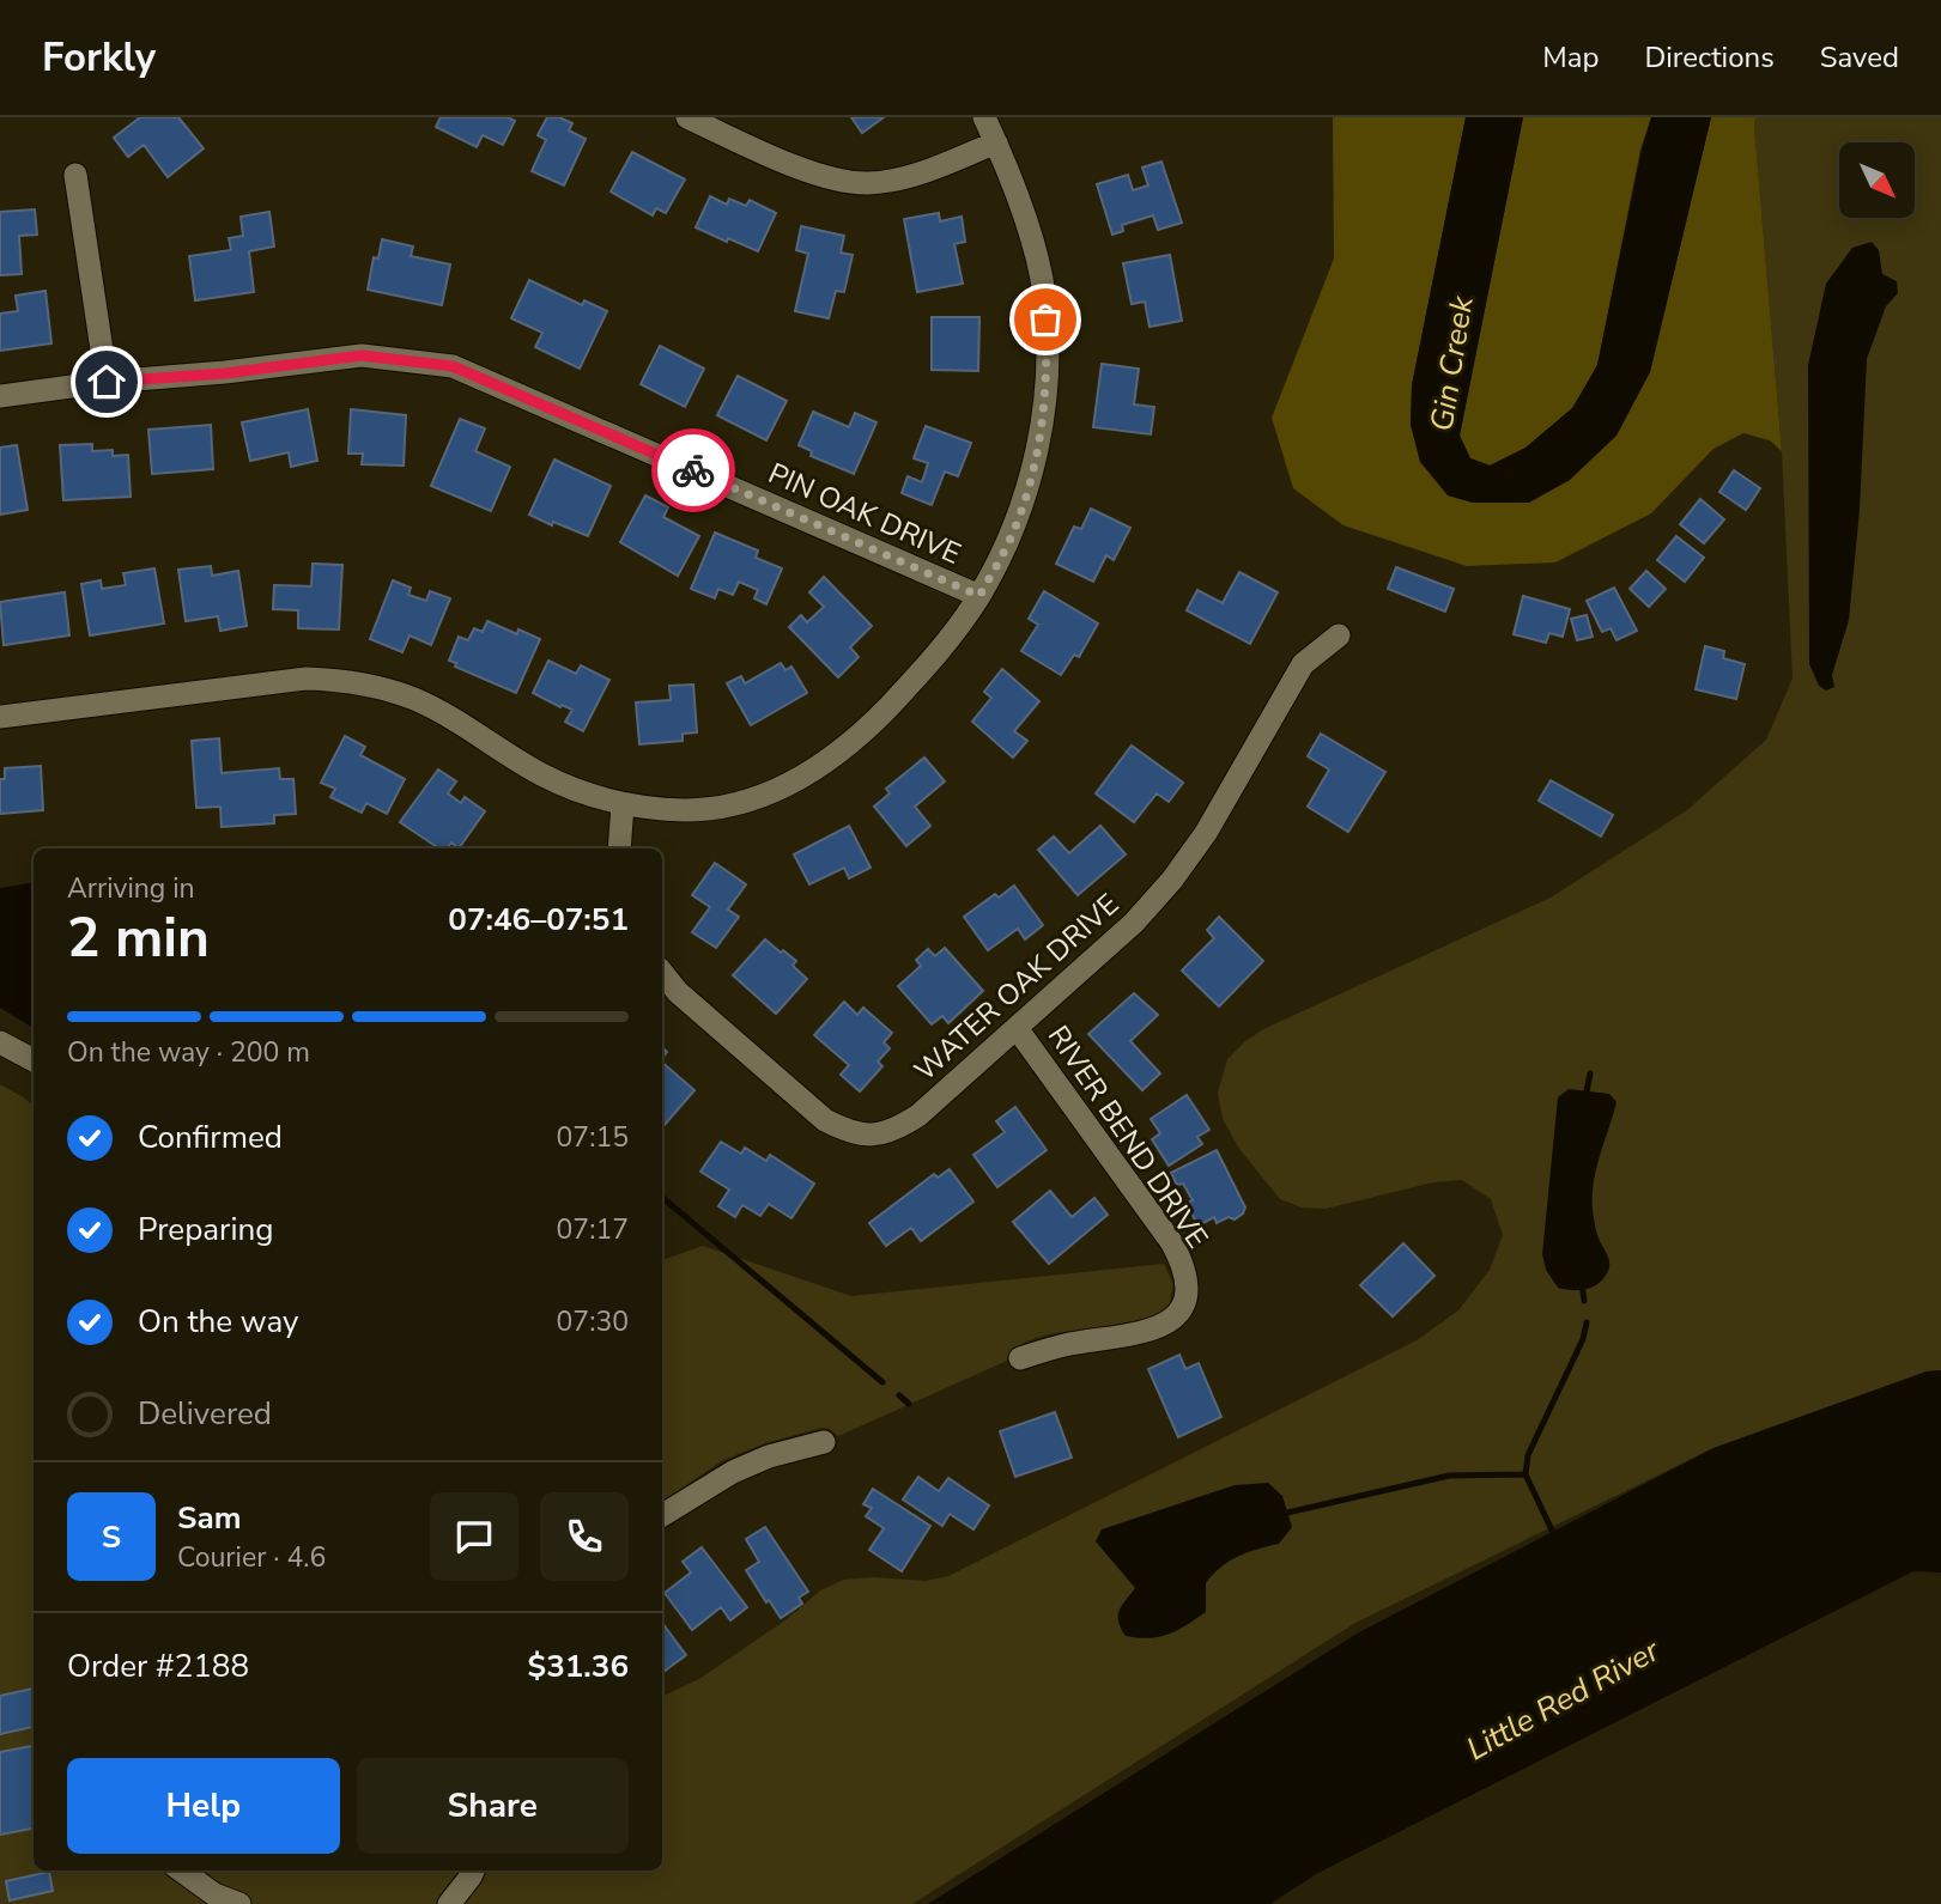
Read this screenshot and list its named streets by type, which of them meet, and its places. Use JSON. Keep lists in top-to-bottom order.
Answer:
{
  "streets": {
    "street": ["PIN OAK DRIVE", "WATER OAK DRIVE", "RIVER BEND DRIVE"]
  },
  "crossings": [
    ["WATER OAK DRIVE", "RIVER BEND DRIVE"]
  ],
  "water": ["Gin Creek", "Little Red River"],
  "north": "bottom right",
  "page": {
    "header": "Forkly",
    "nav": ["Map", "Directions", "Saved"],
    "heading": ["2 min", "Arriving in", "07:46–07:51"],
    "panel": [
      "Sam",
      "Courier · 4.6",
      "Order #2188",
      "$31.36"
    ],
    "bar": "On the way · 200 m",
    "list": [
      ["Confirmed", "07:15"],
      ["Preparing", "07:17"],
      ["On the way", "07:30"],
      "Delivered"
    ],
    "round": "S",
    "buttons": ["Help", "Share"]
  }
}
